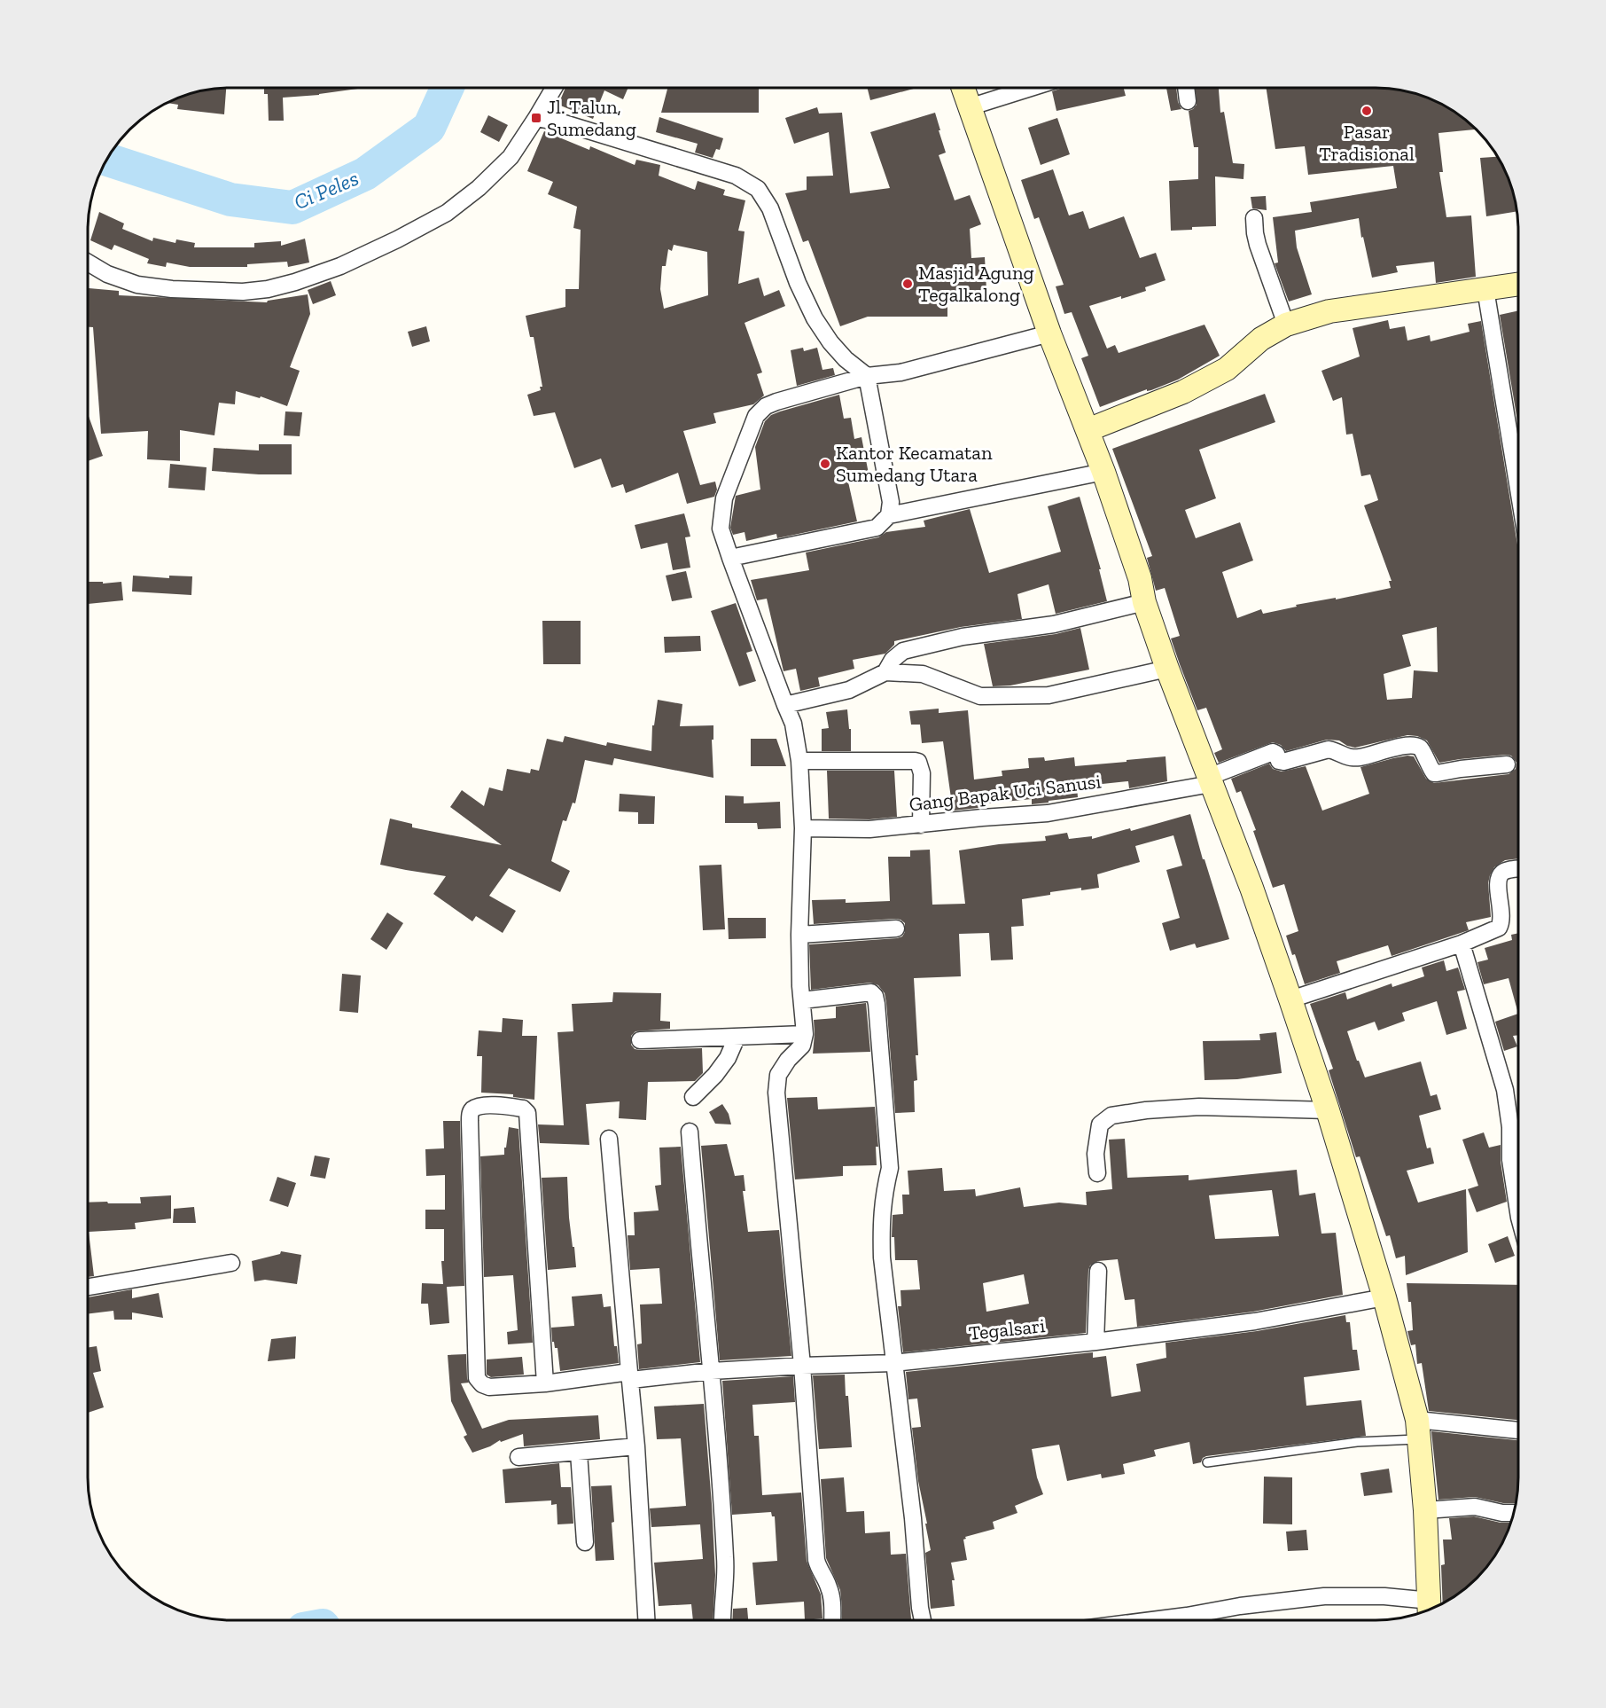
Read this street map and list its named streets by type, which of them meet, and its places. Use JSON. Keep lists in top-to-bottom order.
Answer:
{
  "streets": {
    "street": ["Gang Bapak Uci Sanusi", "Tegalsari"]
  },
  "water": ["Ci Peles"],
  "places": {
    "other": ["Pasar Tradisional", "Masjid Agung Tegalkalong", "Kantor Kecamatan Sumedang Utara"],
    "transit": ["Jl. Talun, Sumedang"]
  }
}
